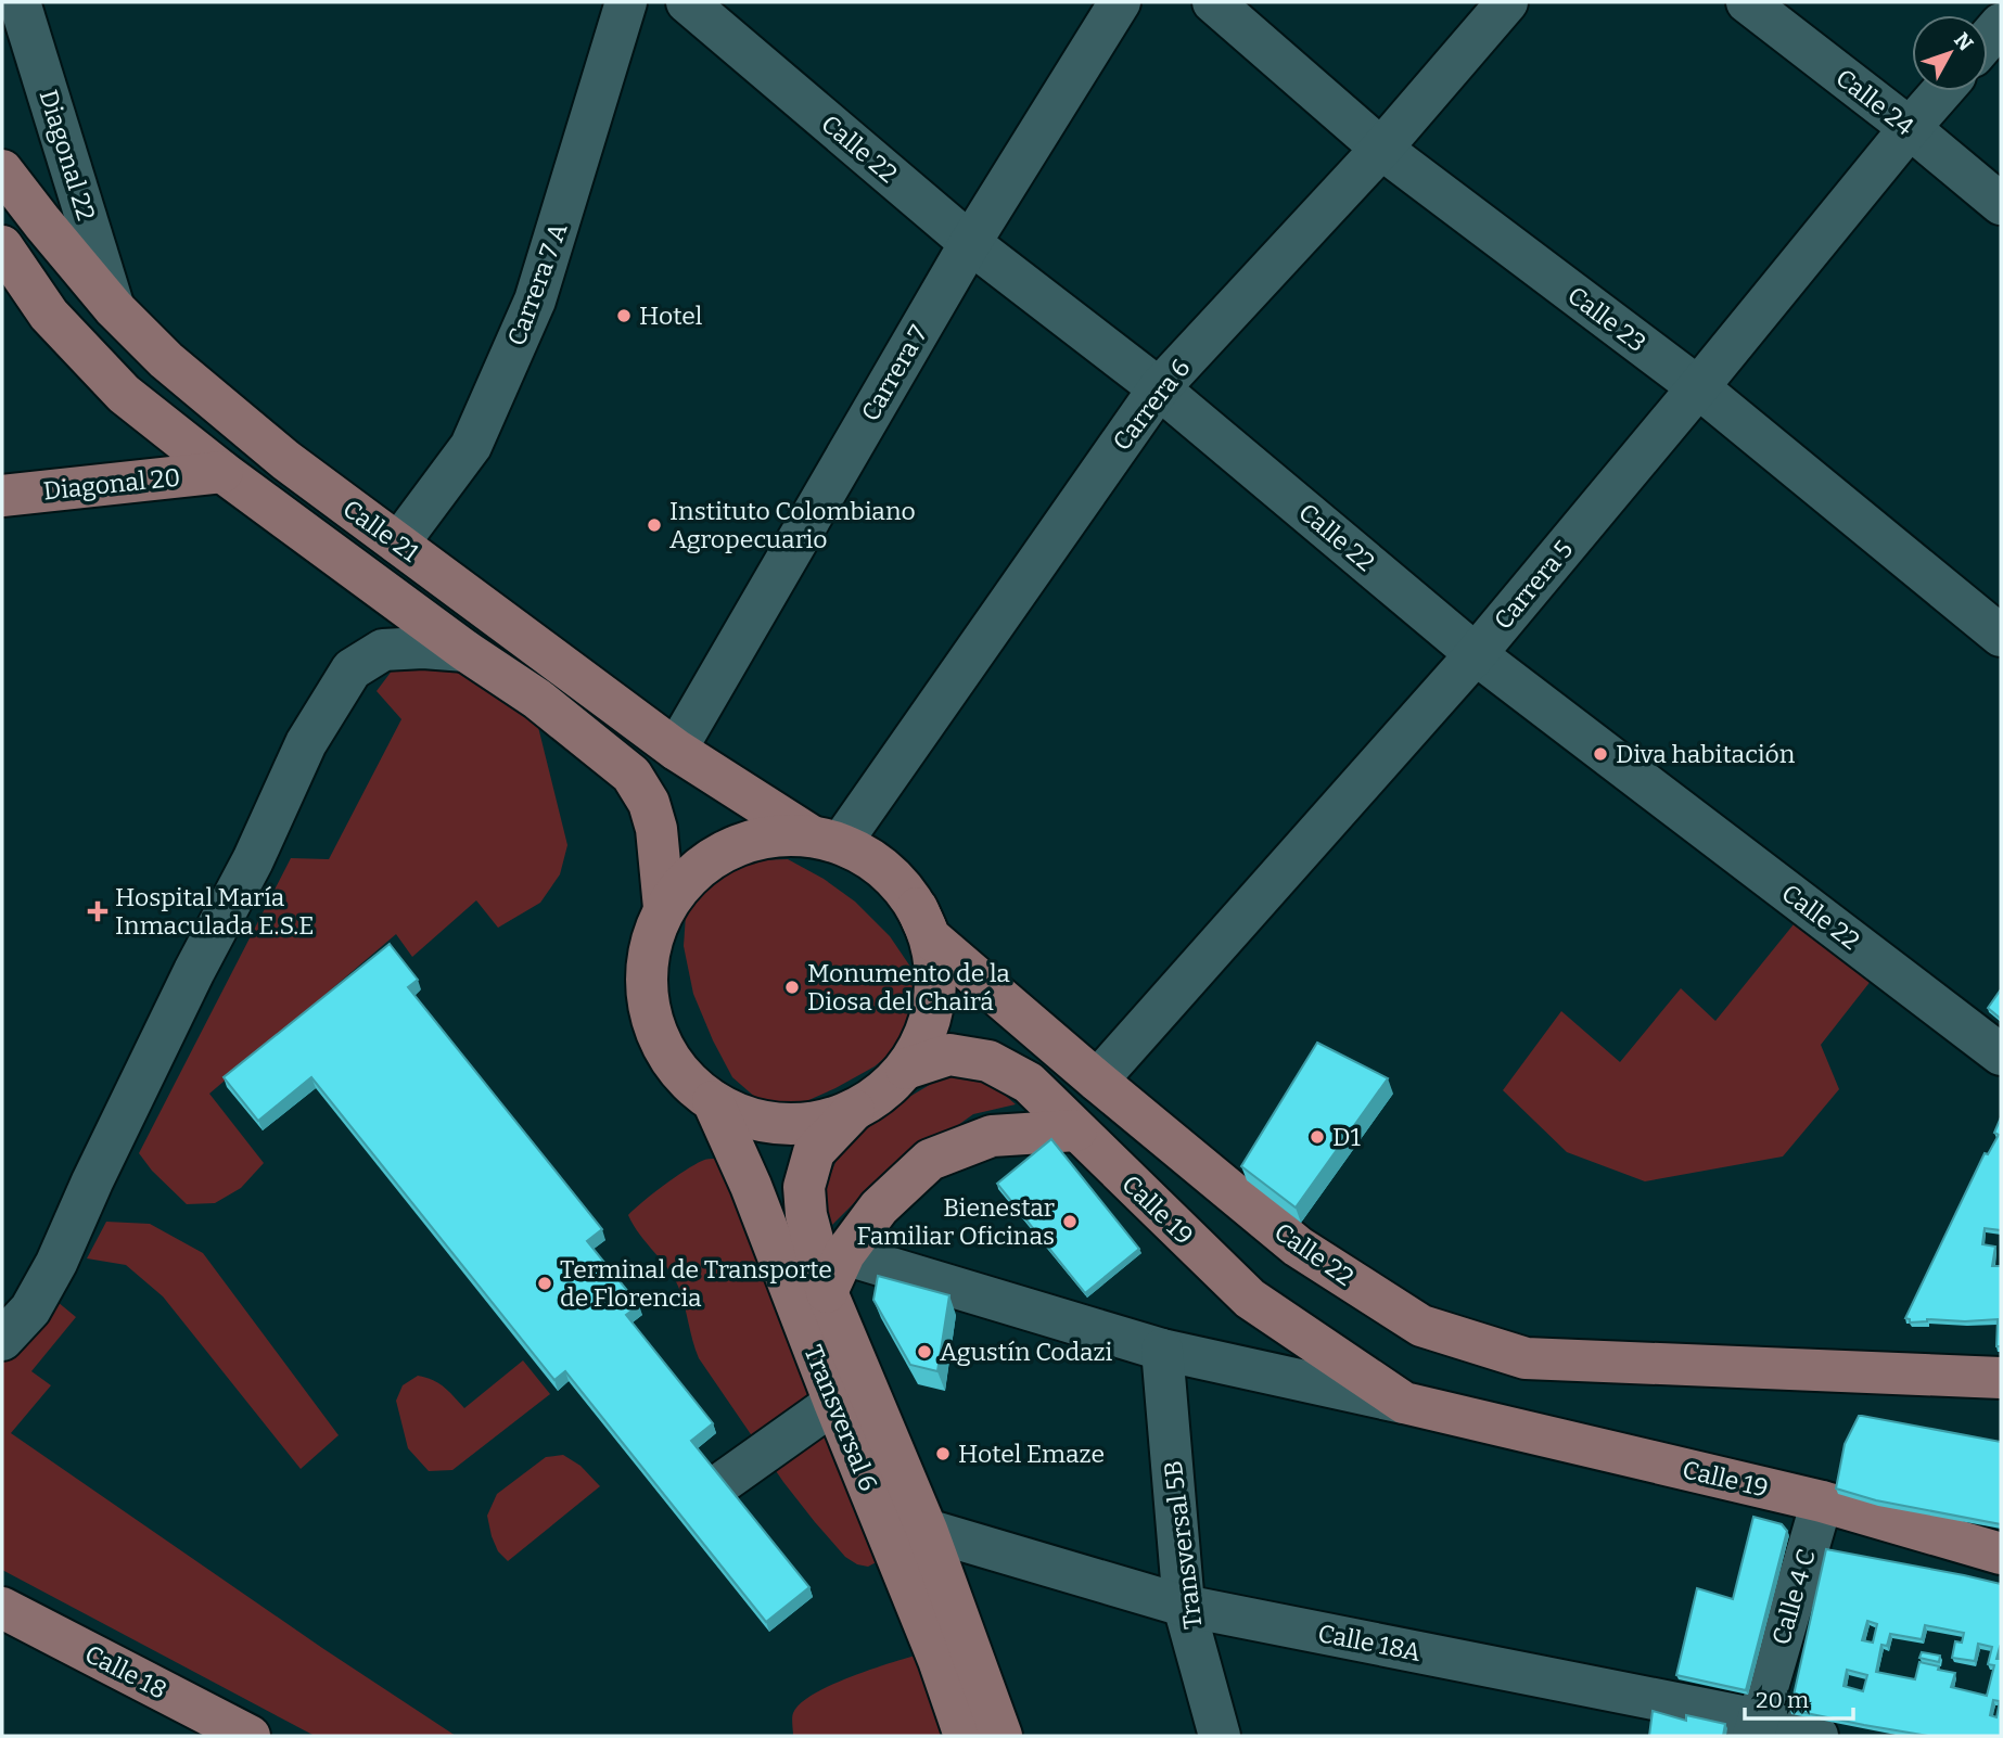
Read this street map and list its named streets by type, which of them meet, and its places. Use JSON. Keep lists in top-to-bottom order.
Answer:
{
  "streets": {
    "main road": [
      "Calle 22",
      "Diagonal 20",
      "Calle 21",
      "Calle 19",
      "Transversal 6",
      "Calle 18"
    ],
    "street": [
      "Calle 24",
      "Diagonal 22",
      "Carrera 7 A",
      "Calle 23",
      "Carrera 7",
      "Carrera 6",
      "Carrera 5",
      "Transversal 5B",
      "Calle 4 C",
      "Calle 18A"
    ]
  },
  "crossings": [
    ["Calle 24", "Carrera 5"],
    ["Calle 22", "Carrera 7"],
    ["Calle 22", "Carrera 6"],
    ["Calle 22", "Calle 21"],
    ["Calle 22", "Carrera 5"],
    ["Diagonal 22", "Calle 21"],
    ["Carrera 7 A", "Calle 21"],
    ["Calle 23", "Carrera 6"],
    ["Calle 23", "Carrera 5"],
    ["Carrera 7", "Calle 21"],
    ["Carrera 6", "Calle 21"],
    ["Diagonal 20", "Calle 21"],
    ["Calle 21", "Calle 19"],
    ["Calle 21", "Transversal 6"],
    ["Calle 19", "Transversal 5B"],
    ["Calle 19", "Calle 4 C"],
    ["Transversal 6", "Calle 18A"],
    ["Transversal 5B", "Calle 18A"],
    ["Calle 4 C", "Calle 18A"]
  ],
  "places": {
    "other": [
      "Hotel",
      "Instituto Colombiano Agropecuario",
      "Diva habitación",
      "Monumento de la Diosa del Chairá",
      "D1",
      "Bienestar Familiar Oficinas",
      "Terminal de Transporte de Florencia",
      "Agustín Codazi",
      "Hotel Emaze"
    ],
    "health": ["Hospital María Inmaculada E.S.E"]
  },
  "scale_bar": "20 m",
  "north": "top right"
}
